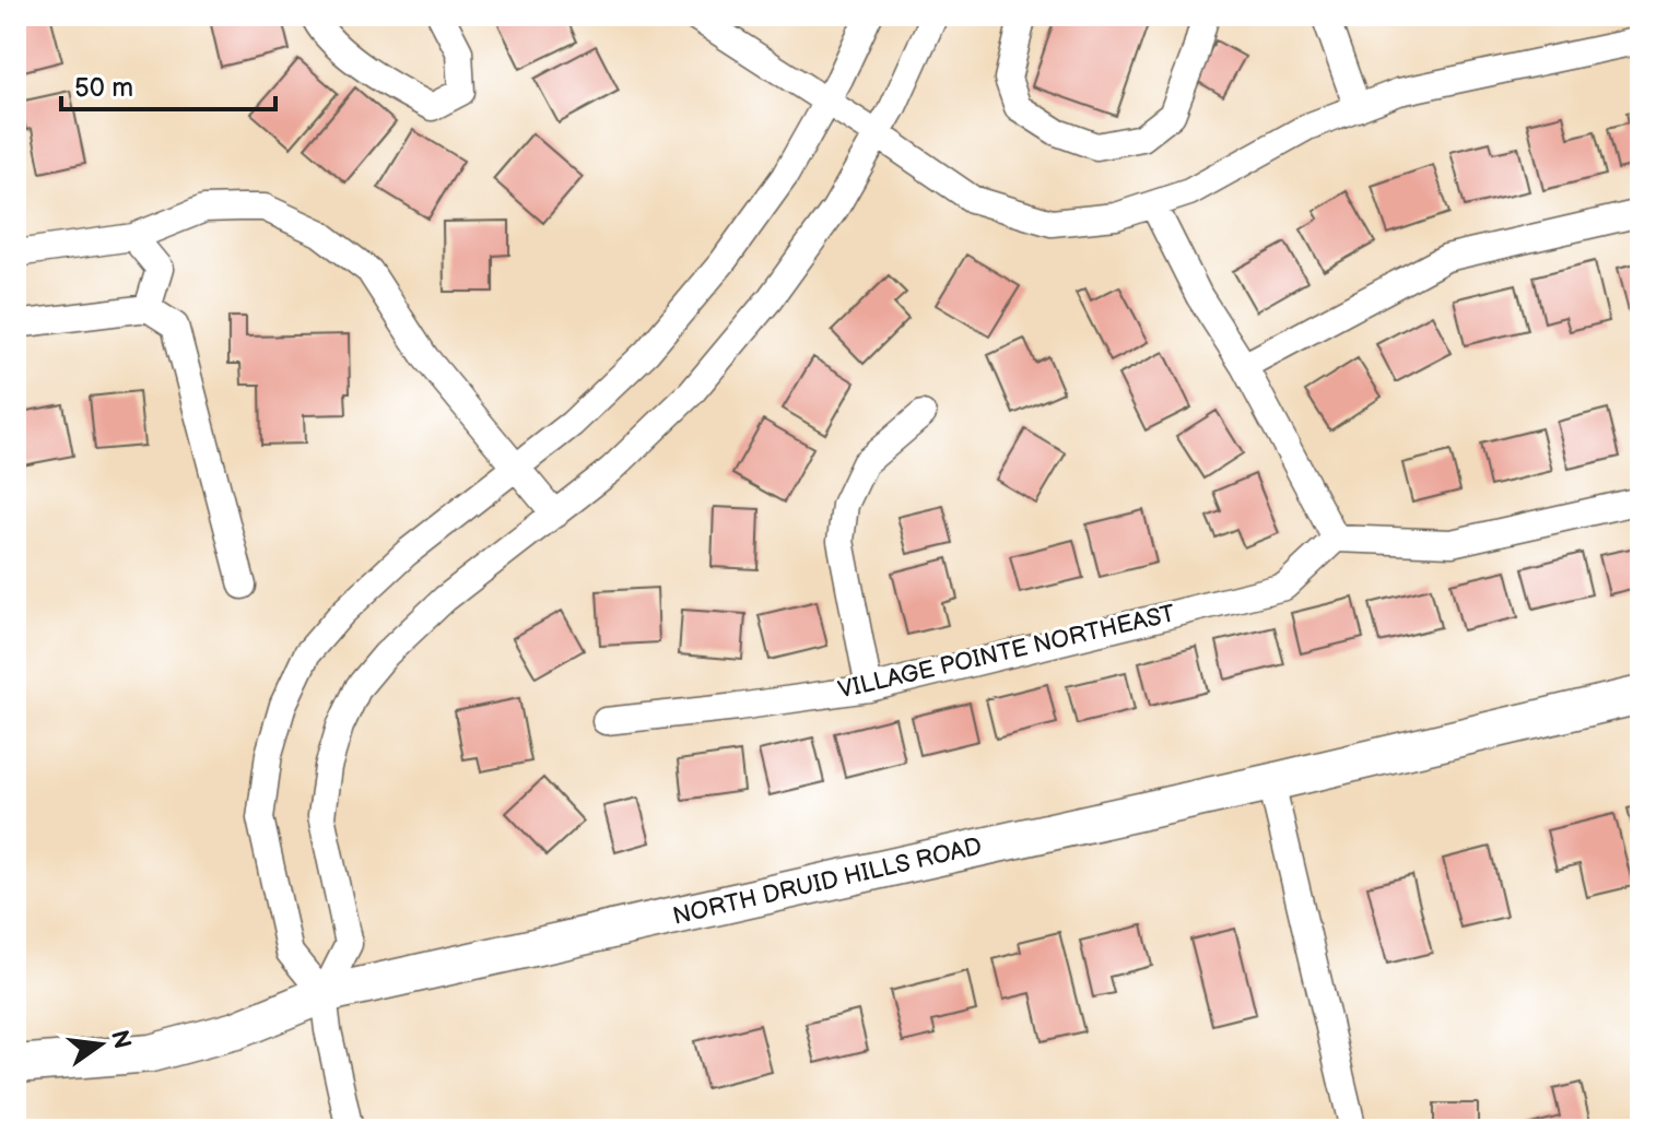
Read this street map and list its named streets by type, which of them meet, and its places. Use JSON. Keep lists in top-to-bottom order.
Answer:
{
  "streets": {
    "main road": ["NORTH DRUID HILLS ROAD"],
    "street": ["VILLAGE POINTE NORTHEAST"]
  },
  "scale_bar": "50 m",
  "north": "right"
}
